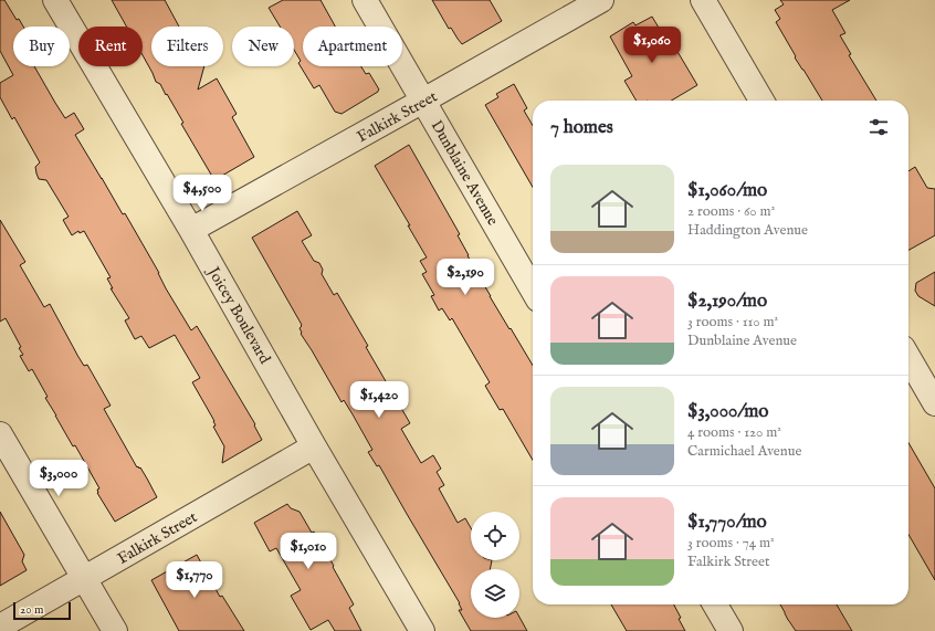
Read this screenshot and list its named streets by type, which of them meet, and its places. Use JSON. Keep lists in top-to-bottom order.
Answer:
{
  "streets": {
    "street": ["Falkirk Street", "Dunblaine Avenue", "Joicey Boulevard"]
  },
  "crossings": [
    ["Falkirk Street", "Dunblaine Avenue"],
    ["Falkirk Street", "Joicey Boulevard"]
  ],
  "scale_bar": "20 m",
  "page": {
    "price": [
      "$1,060",
      "$4,500",
      "$2,190",
      "$1,420",
      "$3,000",
      "$1,010",
      "$1,770"
    ],
    "chip": [
      "Buy",
      "Rent",
      "Filters",
      "New",
      "Apartment"
    ],
    "heading": "7 homes",
    "list": [
      {
        "name": "$1,060/mo",
        "note": "2 rooms · 60 m² · Haddington Avenue"
      },
      {
        "name": "$2,190/mo",
        "note": "3 rooms · 110 m² · Dunblaine Avenue"
      },
      {
        "name": "$3,000/mo",
        "note": "4 rooms · 120 m² · Carmichael Avenue"
      },
      {
        "name": "$1,770/mo",
        "note": "3 rooms · 74 m² · Falkirk Street"
      }
    ],
    "scale": "20 m"
  }
}
